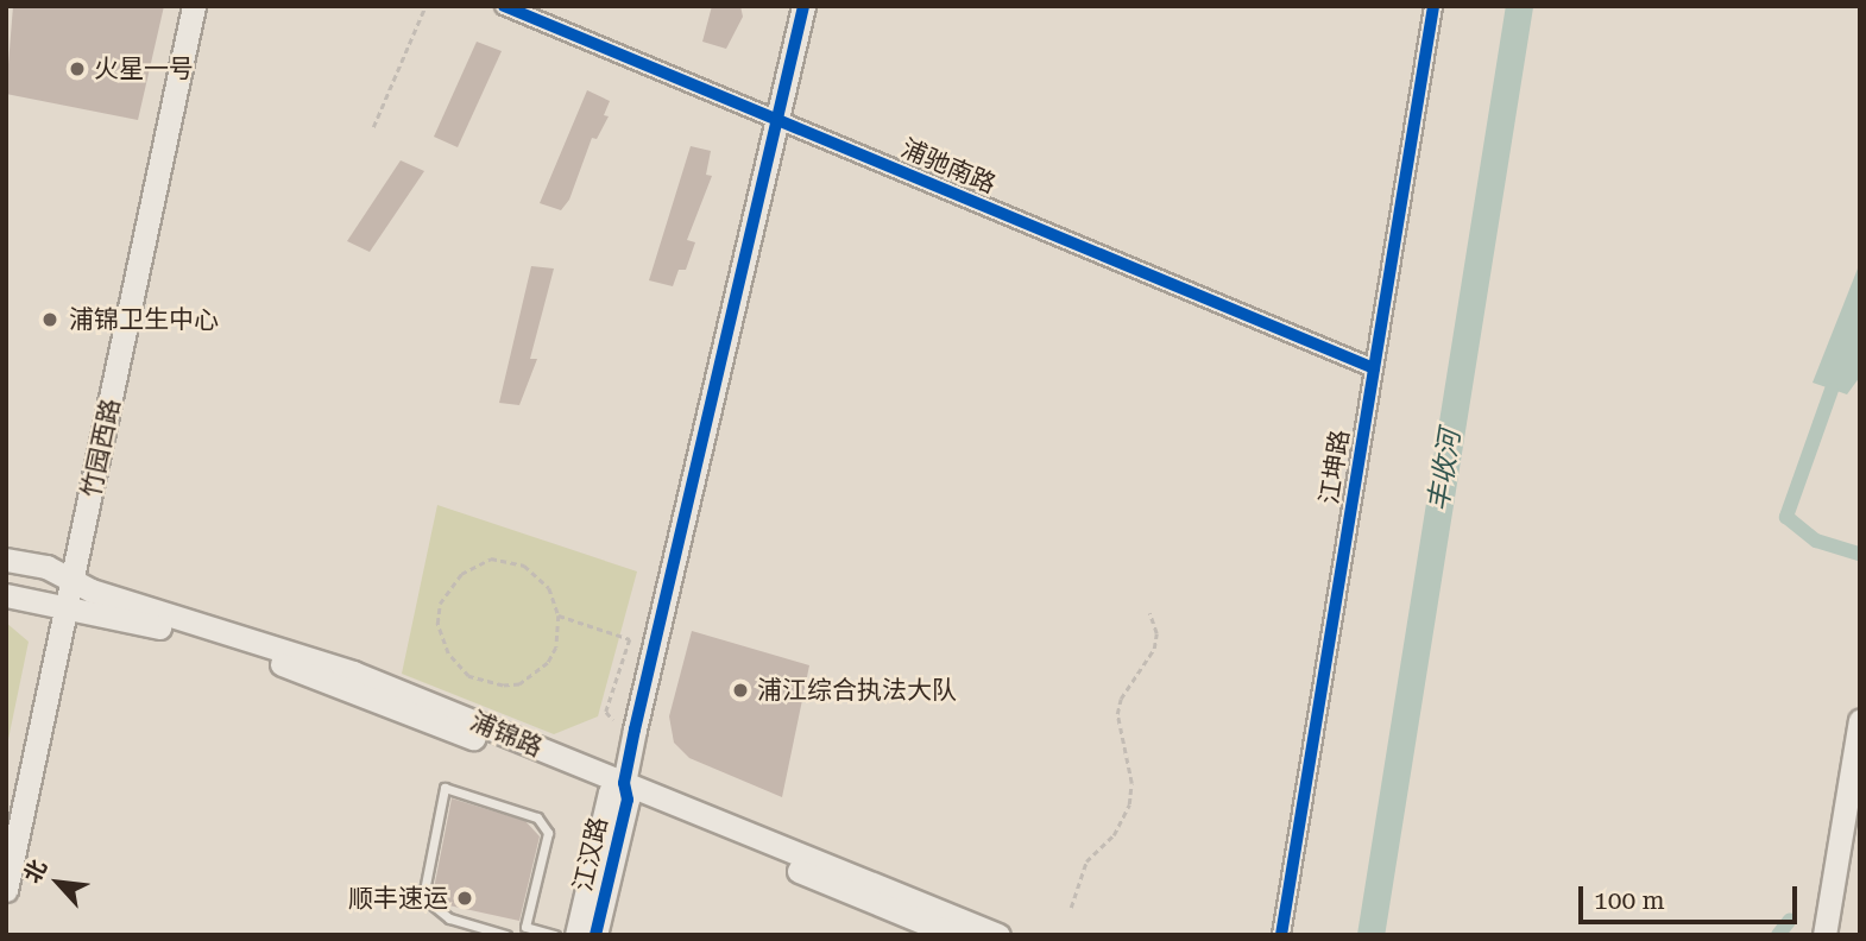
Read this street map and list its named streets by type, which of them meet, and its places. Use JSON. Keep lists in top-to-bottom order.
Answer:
{
  "streets": {
    "street": [
      "浦驰南路",
      "竹园西路",
      "江坤路",
      "浦锦路",
      "江汉路"
    ]
  },
  "crossings": [
    ["浦驰南路", "江坤路"],
    ["竹园西路", "浦锦路"],
    ["浦锦路", "江汉路"]
  ],
  "water": ["丰收河"],
  "places": [
    "火星一号",
    "浦锦卫生中心",
    "浦江综合执法大队",
    "顺丰速运"
  ],
  "scale_bar": "100 m",
  "north": "top left"
}
